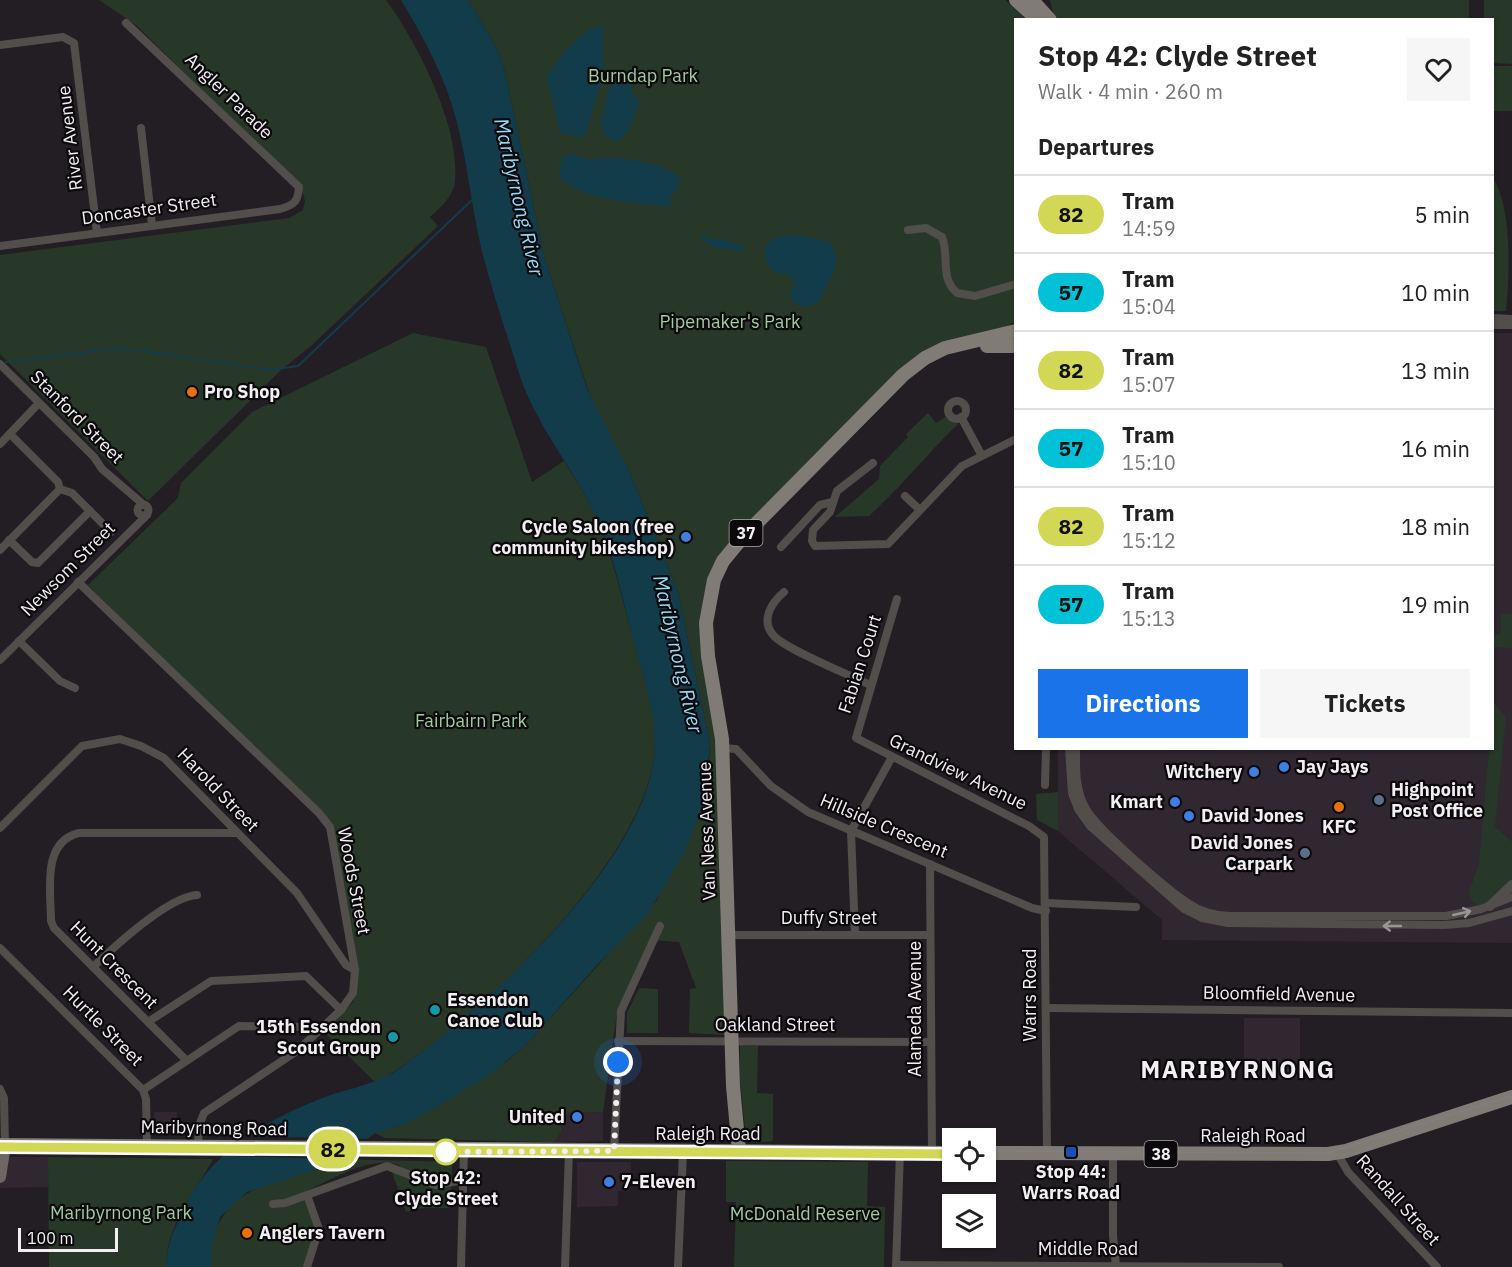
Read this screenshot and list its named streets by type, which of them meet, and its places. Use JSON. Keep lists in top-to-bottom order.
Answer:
{
  "streets": {
    "main road": [
      "37",
      "Van Ness Avenue",
      "Maribyrnong Road",
      "Raleigh Road",
      "38"
    ],
    "street": [
      "Angler Parade",
      "River Avenue",
      "Doncaster Street",
      "Stanford Street",
      "Newsom Street",
      "Fabian Court",
      "Grandview Avenue",
      "Harold Street",
      "Hillside Crescent",
      "Woods Street",
      "Duffy Street",
      "Hunt Crescent",
      "Bloomfield Avenue",
      "Warrs Road",
      "Alameda Avenue",
      "Oakland Street",
      "Hurtle Street",
      "Randall Street",
      "Middle Road"
    ]
  },
  "crossings": [
    ["Angler Parade", "Doncaster Street"],
    ["River Avenue", "Doncaster Street"],
    ["Stanford Street", "Newsom Street"],
    ["Newsom Street", "Woods Street"],
    ["Fabian Court", "Grandview Avenue"],
    ["Grandview Avenue", "Warrs Road"],
    ["Harold Street", "Woods Street"],
    ["Harold Street", "Hunt Crescent"],
    ["Hillside Crescent", "Van Ness Avenue"],
    ["Hillside Crescent", "Warrs Road"],
    ["Hillside Crescent", "Alameda Avenue"],
    ["Van Ness Avenue", "Duffy Street"],
    ["Van Ness Avenue", "Oakland Street"],
    ["Van Ness Avenue", "Raleigh Road"],
    ["Woods Street", "Maribyrnong Road"],
    ["Duffy Street", "Alameda Avenue"],
    ["Bloomfield Avenue", "Warrs Road"],
    ["Warrs Road", "Raleigh Road"],
    ["Alameda Avenue", "Oakland Street"],
    ["Alameda Avenue", "Raleigh Road"],
    ["Hurtle Street", "Maribyrnong Road"],
    ["Maribyrnong Road", "Raleigh Road"],
    ["Raleigh Road", "Randall Street"]
  ],
  "districts": ["MARIBYRNONG"],
  "water": ["Maribyrnong River"],
  "parks": [
    "Burndap Park",
    "Pipemaker's Park",
    "Fairbairn Park",
    "Maribyrnong Park",
    "McDonald Reserve"
  ],
  "places": {
    "other": [
      "Pro Shop",
      "Cycle Saloon (free community bikeshop)",
      "Jay Jays",
      "Witchery",
      "Highpoint Post Office",
      "Kmart",
      "KFC",
      "David Jones",
      "David Jones Carpark",
      "Essendon Canoe Club",
      "15th Essendon Scout Group",
      "United",
      "Stop 42: Clyde Street",
      "7-Eleven",
      "Anglers Tavern"
    ],
    "transit": ["Stop 44: Warrs Road"]
  },
  "lines": ["tram line 82"],
  "scale_bar": "100 m",
  "page": {
    "on_map": "82",
    "heading": [
      ["Stop 42: Clyde Street", "Walk · 4 min · 260 m"],
      "Departures"
    ],
    "list": [
      {
        "mark": "82",
        "name": "Tram",
        "note": "14:59",
        "value": "5 min"
      },
      {
        "mark": "57",
        "name": "Tram",
        "note": "15:04",
        "value": "10 min"
      },
      {
        "mark": "82",
        "name": "Tram",
        "note": "15:07",
        "value": "13 min"
      },
      {
        "mark": "57",
        "name": "Tram",
        "note": "15:10",
        "value": "16 min"
      },
      {
        "mark": "82",
        "name": "Tram",
        "note": "15:12",
        "value": "18 min"
      },
      {
        "mark": "57",
        "name": "Tram",
        "note": "15:13",
        "value": "19 min"
      }
    ],
    "buttons": ["Directions", "Tickets"],
    "scale": "100 m"
  }
}
